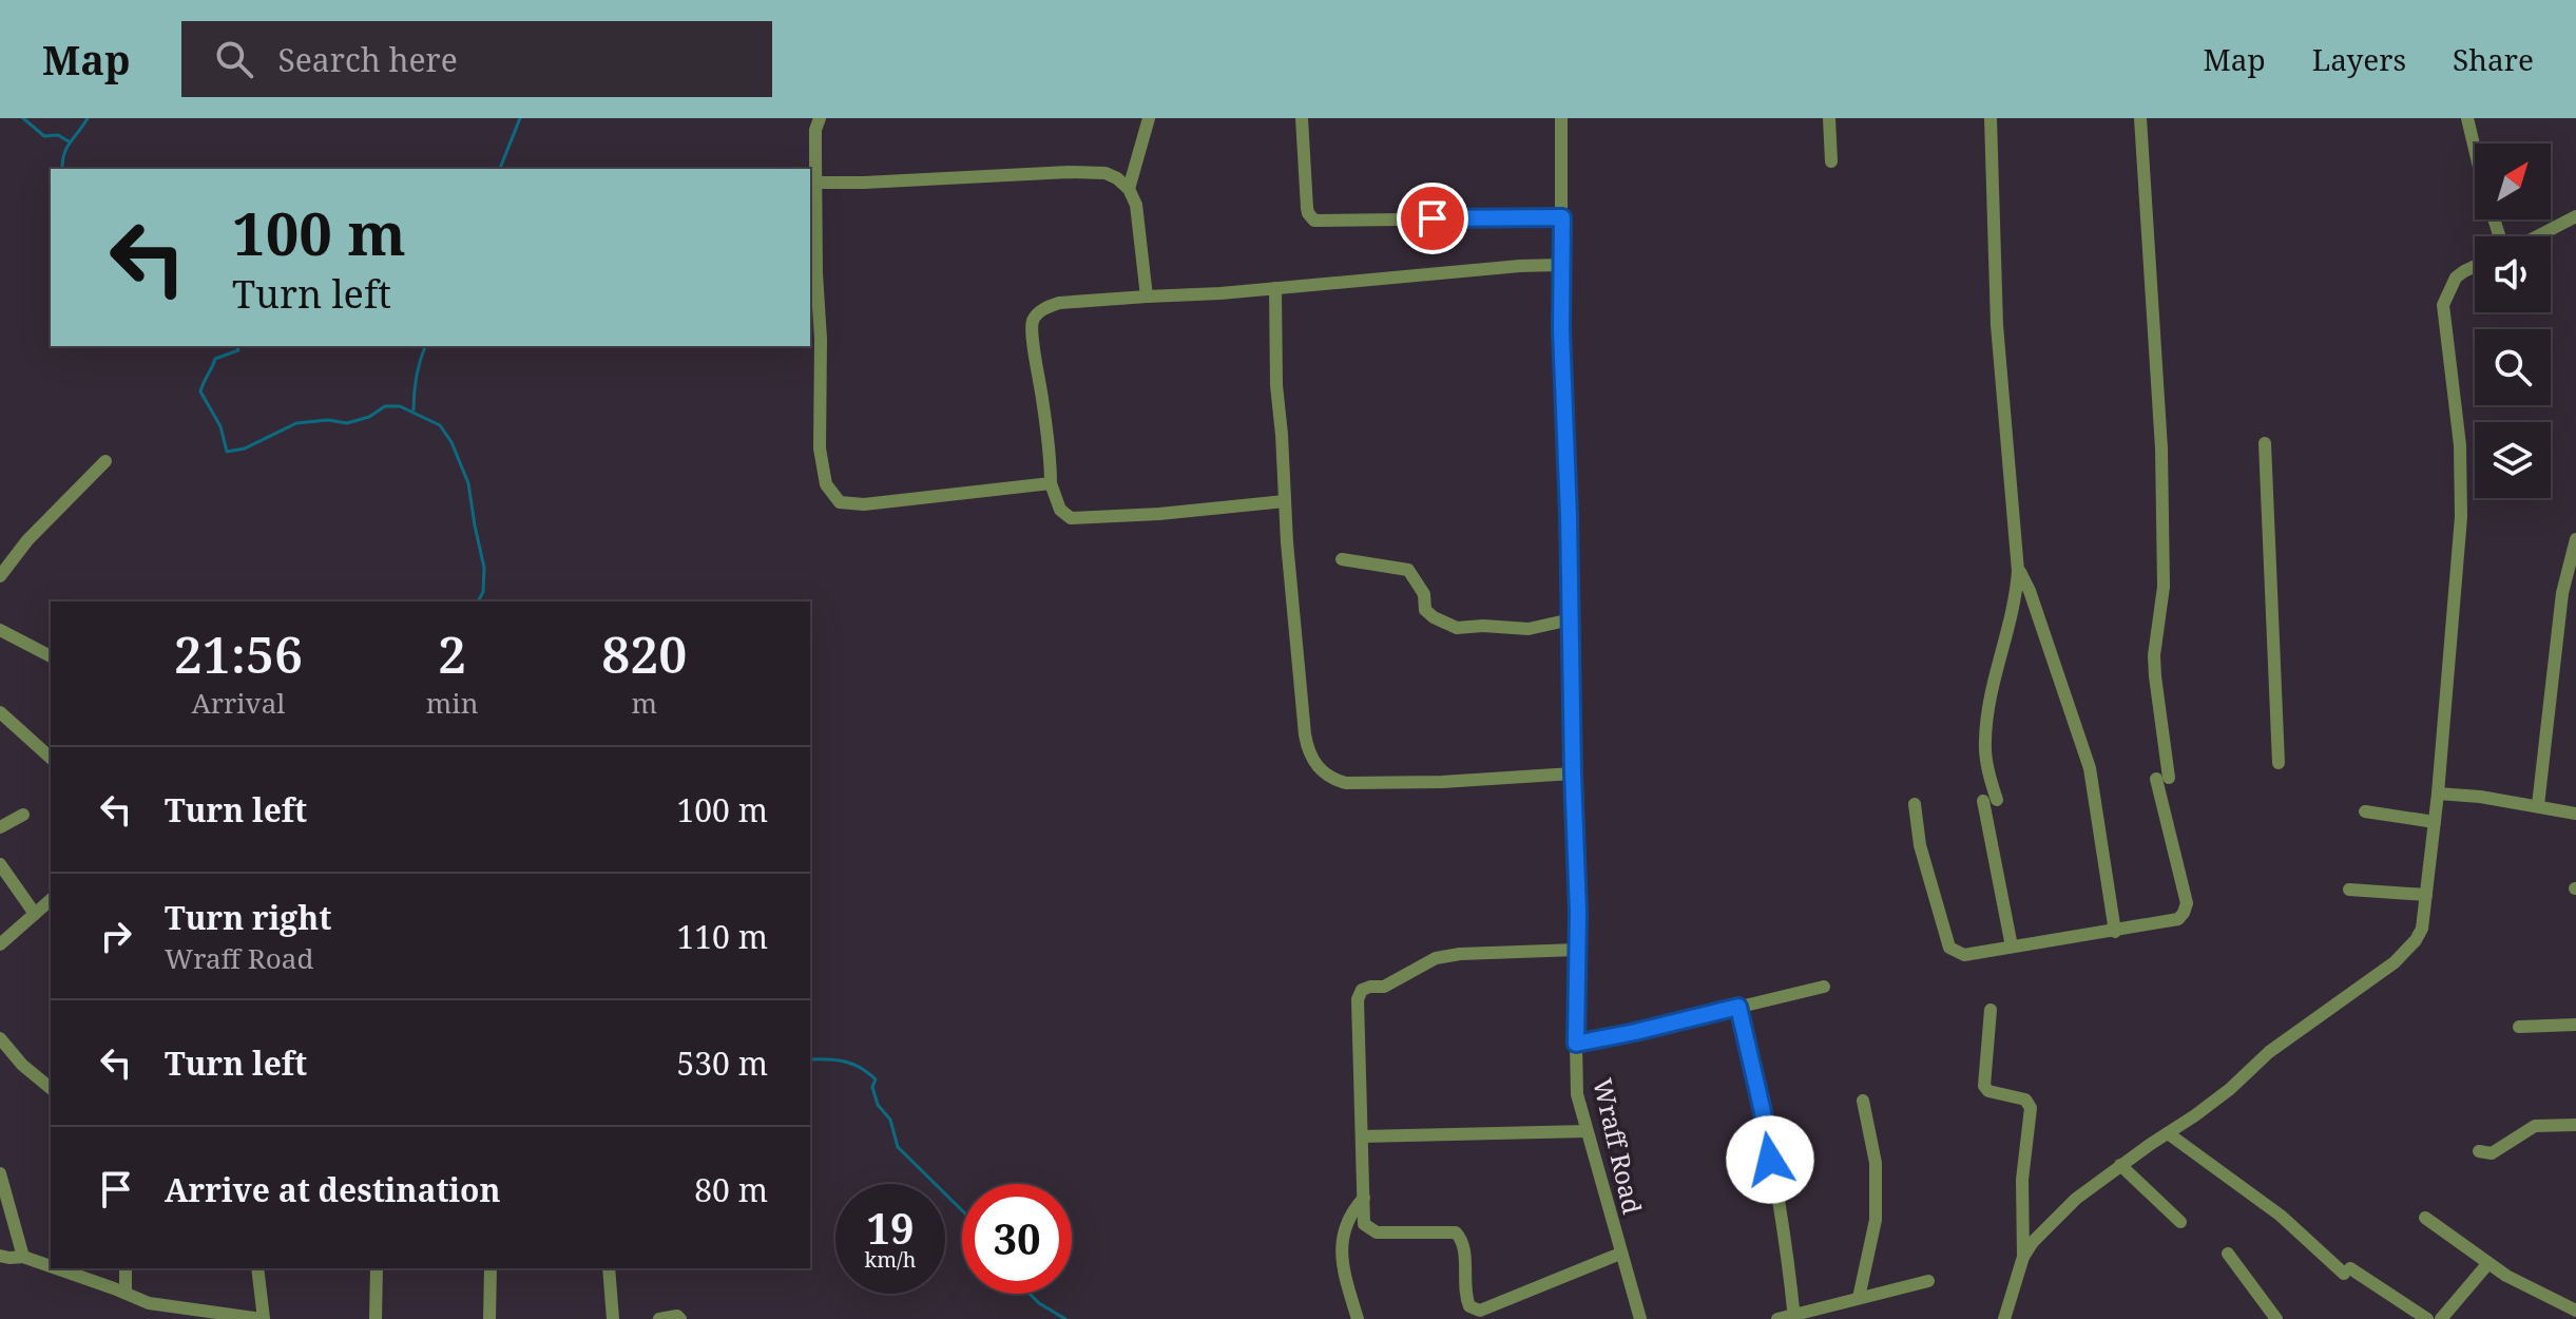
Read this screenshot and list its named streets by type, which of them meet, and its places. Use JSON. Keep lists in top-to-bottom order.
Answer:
{
  "streets": {
    "street": ["Wraff Road"]
  },
  "north": "top right",
  "page": {
    "header": "Map",
    "search": "Search here",
    "nav": ["Map", "Layers", "Share"],
    "turn": ["100 m", "Turn left"],
    "eta": [
      "21:56",
      "Arrival",
      "2",
      "min",
      "820",
      "m"
    ],
    "list": [
      {
        "name": "Turn left",
        "value": "100 m"
      },
      {
        "name": "Turn right",
        "note": "Wraff Road",
        "value": "110 m"
      },
      {
        "name": "Turn left",
        "value": "530 m"
      },
      {
        "name": "Arrive at destination",
        "value": "80 m"
      }
    ],
    "speed": "19 km/h",
    "limit": "30"
  }
}
